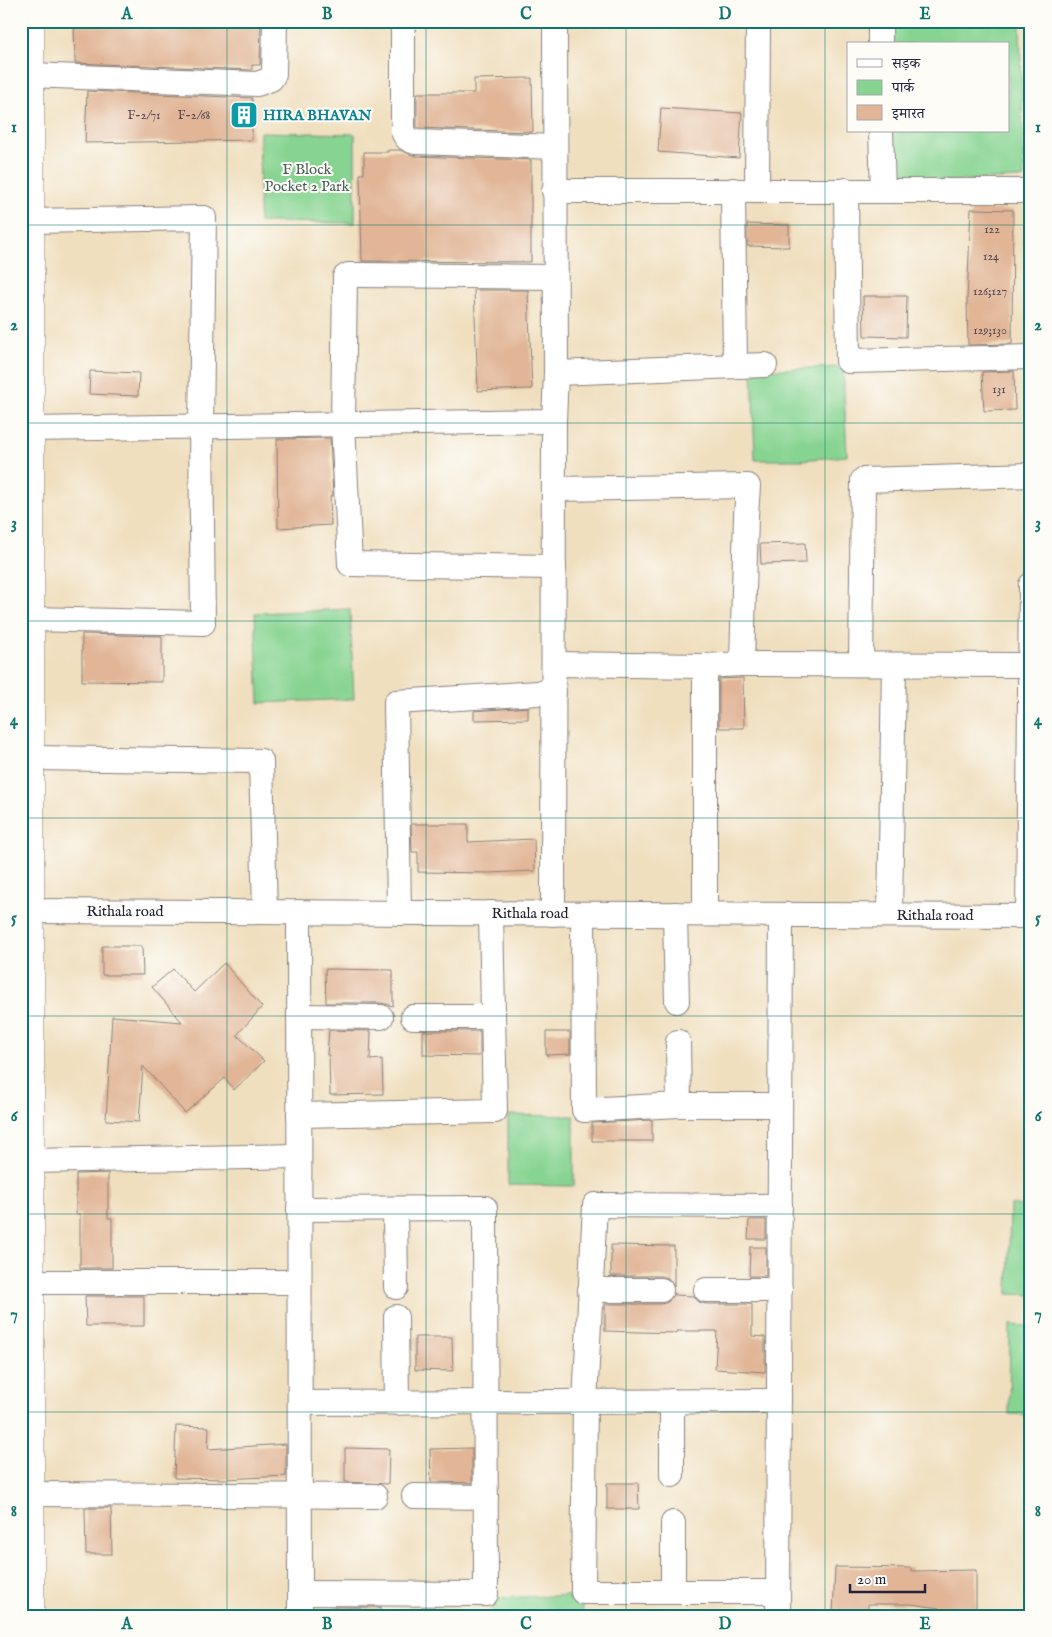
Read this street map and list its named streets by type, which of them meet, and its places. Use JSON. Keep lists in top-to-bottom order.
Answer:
{
  "streets": {
    "street": ["Rithala road"]
  },
  "parks": ["F Block Pocket 2 Park"],
  "places": {
    "building": ["HIRA BHAVAN"]
  },
  "house_numbers": [
    "F-2/71",
    "F-2/68",
    "122",
    "124",
    "126;127",
    "129;130",
    "131"
  ],
  "legend": ["सड़क", "पार्क", "इमारत"],
  "scale_bar": "20 m",
  "grid": {
    "columns": [
      "A",
      "B",
      "C",
      "D",
      "E"
    ],
    "rows": [
      "1",
      "2",
      "3",
      "4",
      "5",
      "6",
      "7",
      "8"
    ]
  }
}
